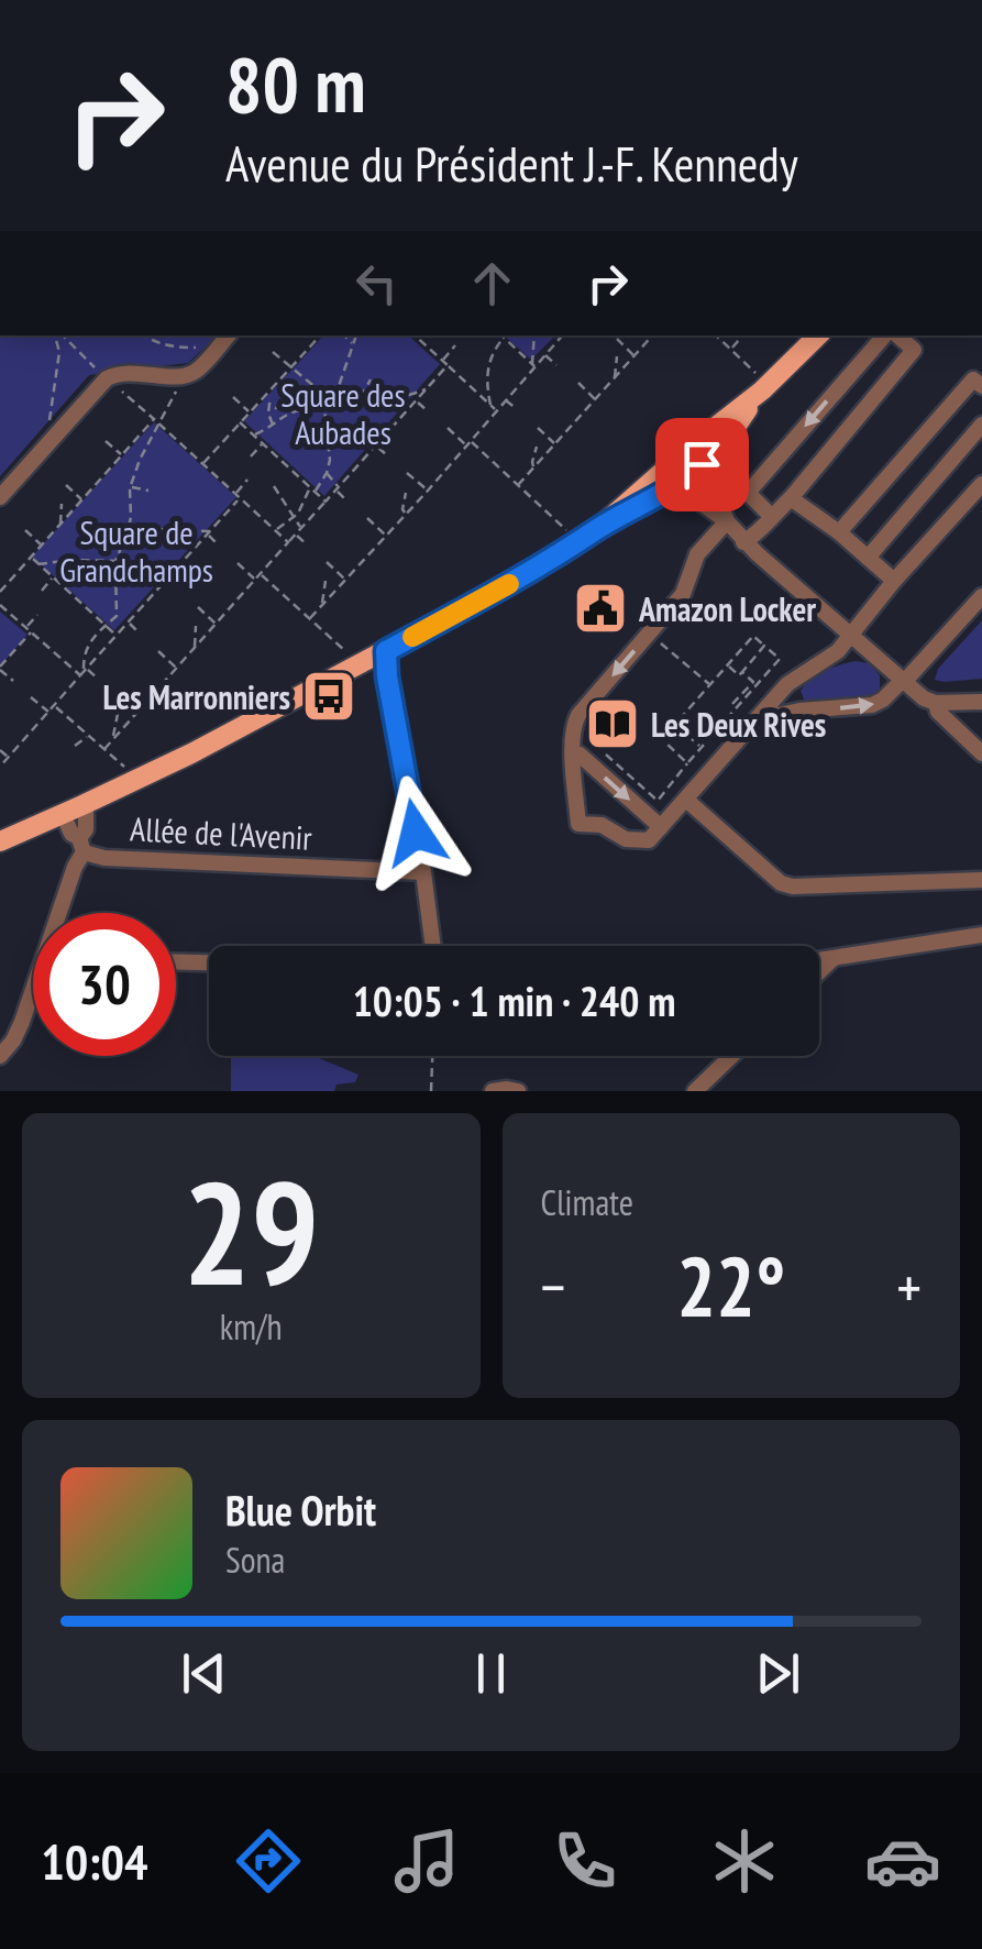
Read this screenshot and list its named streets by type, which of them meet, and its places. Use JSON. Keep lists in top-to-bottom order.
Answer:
{
  "streets": {
    "street": ["Allée de l'Avenir"]
  },
  "parks": ["Square des Aubades", "Square de Grandchamps"],
  "places": {
    "public building": ["Amazon Locker"],
    "bus stop": ["Les Marronniers"],
    "library": ["Les Deux Rives"]
  },
  "page": {
    "turn": ["80 m", "Avenue du Président J.-F. Kennedy"],
    "limit": "30",
    "trip": "10:05 · 1 min · 240 m",
    "tile": [
      ["29", "km/h"],
      "Climate"
    ],
    "heat": ["−", "22°", "+"],
    "song": ["Blue Orbit", "Sona"],
    "tabs": "10:04"
  }
}
